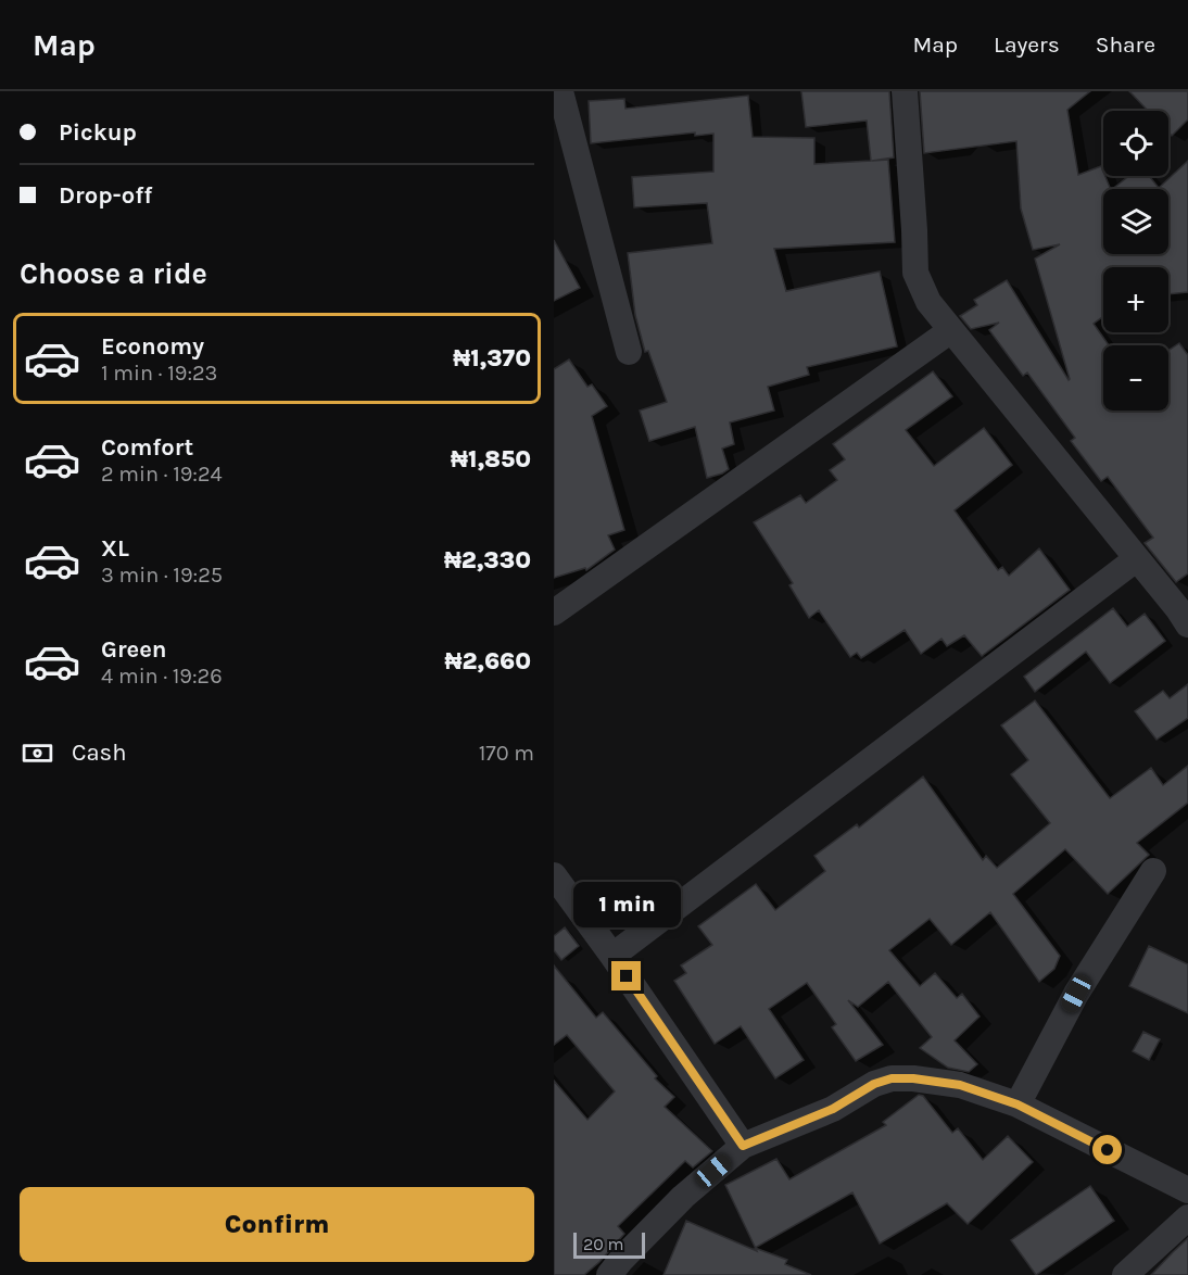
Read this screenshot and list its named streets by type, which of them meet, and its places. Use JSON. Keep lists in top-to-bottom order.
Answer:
{
  "scale_bar": "20 m",
  "page": {
    "header": "Map",
    "nav": ["Map", "Layers", "Share"],
    "banner": ["Pickup", "Drop-off"],
    "map_buttons": ["+", "−"],
    "heading": "Choose a ride",
    "list": [
      {
        "name": "Economy",
        "note": "1 min · 19:23",
        "value": "₦1,370"
      },
      {
        "name": "Comfort",
        "note": "2 min · 19:24",
        "value": "₦1,850"
      },
      {
        "name": "XL",
        "note": "3 min · 19:25",
        "value": "₦2,330"
      },
      {
        "name": "Green",
        "note": "4 min · 19:26",
        "value": "₦2,660"
      }
    ],
    "pay": ["Cash", "170 m"],
    "bubble": "1 min",
    "buttons": "Confirm",
    "scale": "20 m"
  }
}
